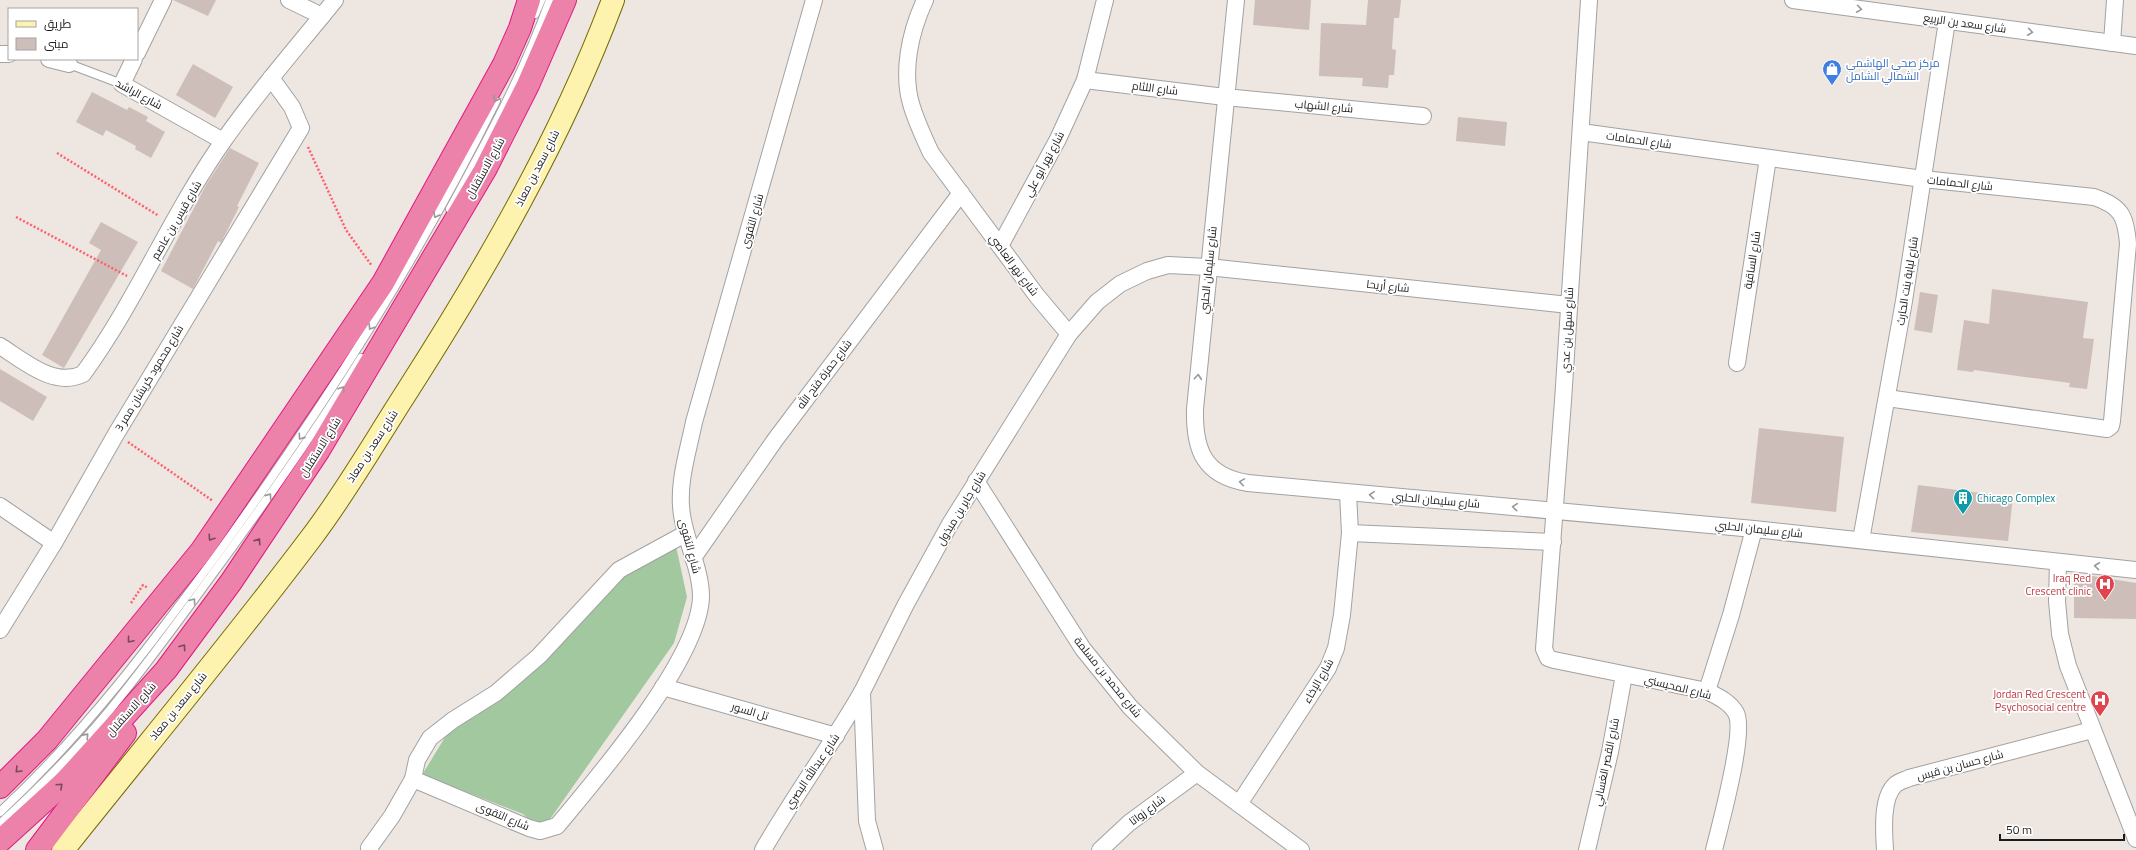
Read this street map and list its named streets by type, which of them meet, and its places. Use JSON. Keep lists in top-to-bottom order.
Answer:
{
  "streets": {
    "highway": ["شارع الاستقلال"],
    "street": [
      "شارع سعد بن الربيع",
      "شارع اللثام",
      "شارع الراشد",
      "شارع الشهاب",
      "شارع الحمامات",
      "شارع نهر أبو علي",
      "شارع سعد بن معاذ",
      "شارع قيس بن عاصم",
      "شارع التقوى",
      "شارع الساقية",
      "شارع نهر العاصي",
      "شارع سليمان الحلبي",
      "شارع لبابة بنت الحارث",
      "شارع أريحا",
      "شارع سهل بن عدي",
      "شارع حمزة فتح الله",
      "شارع محمود كريشان ممر 3",
      "شارع جابر بن مبذول",
      "شارع محمد بن مسلمة",
      "شارع الإخاء",
      "شارع المحيسني",
      "تل السور",
      "شارع القصر الغساني",
      "شارع حسان بن قيس",
      "شارع عبدالله البصري",
      "شارع زواتا"
    ]
  },
  "crossings": [
    ["شارع سعد بن الربيع", "شارع لبابة بنت الحارث"],
    ["شارع اللثام", "شارع الشهاب"],
    ["شارع اللثام", "شارع نهر أبو علي"],
    ["شارع اللثام", "شارع سليمان الحلبي"],
    ["شارع الراشد", "شارع قيس بن عاصم"],
    ["شارع الشهاب", "شارع سليمان الحلبي"],
    ["شارع الحمامات", "شارع الساقية"],
    ["شارع الحمامات", "شارع لبابة بنت الحارث"],
    ["شارع الحمامات", "شارع سهل بن عدي"],
    ["شارع نهر أبو علي", "شارع نهر العاصي"],
    ["شارع التقوى", "شارع حمزة فتح الله"],
    ["شارع التقوى", "تل السور"],
    ["شارع نهر العاصي", "شارع حمزة فتح الله"],
    ["شارع نهر العاصي", "شارع جابر بن مبذول"],
    ["شارع سليمان الحلبي", "شارع لبابة بنت الحارث"],
    ["شارع سليمان الحلبي", "شارع أريحا"],
    ["شارع سليمان الحلبي", "شارع سهل بن عدي"],
    ["شارع سليمان الحلبي", "شارع جابر بن مبذول"],
    ["شارع سليمان الحلبي", "شارع الإخاء"],
    ["شارع أريحا", "شارع سهل بن عدي"],
    ["شارع أريحا", "شارع جابر بن مبذول"],
    ["شارع سهل بن عدي", "شارع المحيسني"],
    ["شارع جابر بن مبذول", "شارع محمد بن مسلمة"],
    ["شارع جابر بن مبذول", "شارع عبدالله البصري"],
    ["شارع محمد بن مسلمة", "شارع الإخاء"],
    ["شارع محمد بن مسلمة", "شارع زواتا"],
    ["شارع المحيسني", "شارع القصر الغساني"],
    ["تل السور", "شارع عبدالله البصري"]
  ],
  "one_way": ["شارع سعد بن الربيع"],
  "places": {
    "shop": ["مركز صحي الهاشمي الشمالي الشامل"],
    "building": ["Chicago Complex"],
    "hospital": ["Iraq Red Crescent clinic", "Jordan Red Crescent Psychosocial centre"]
  },
  "legend": ["طريق", "مبنى"],
  "scale_bar": "50 m"
}
